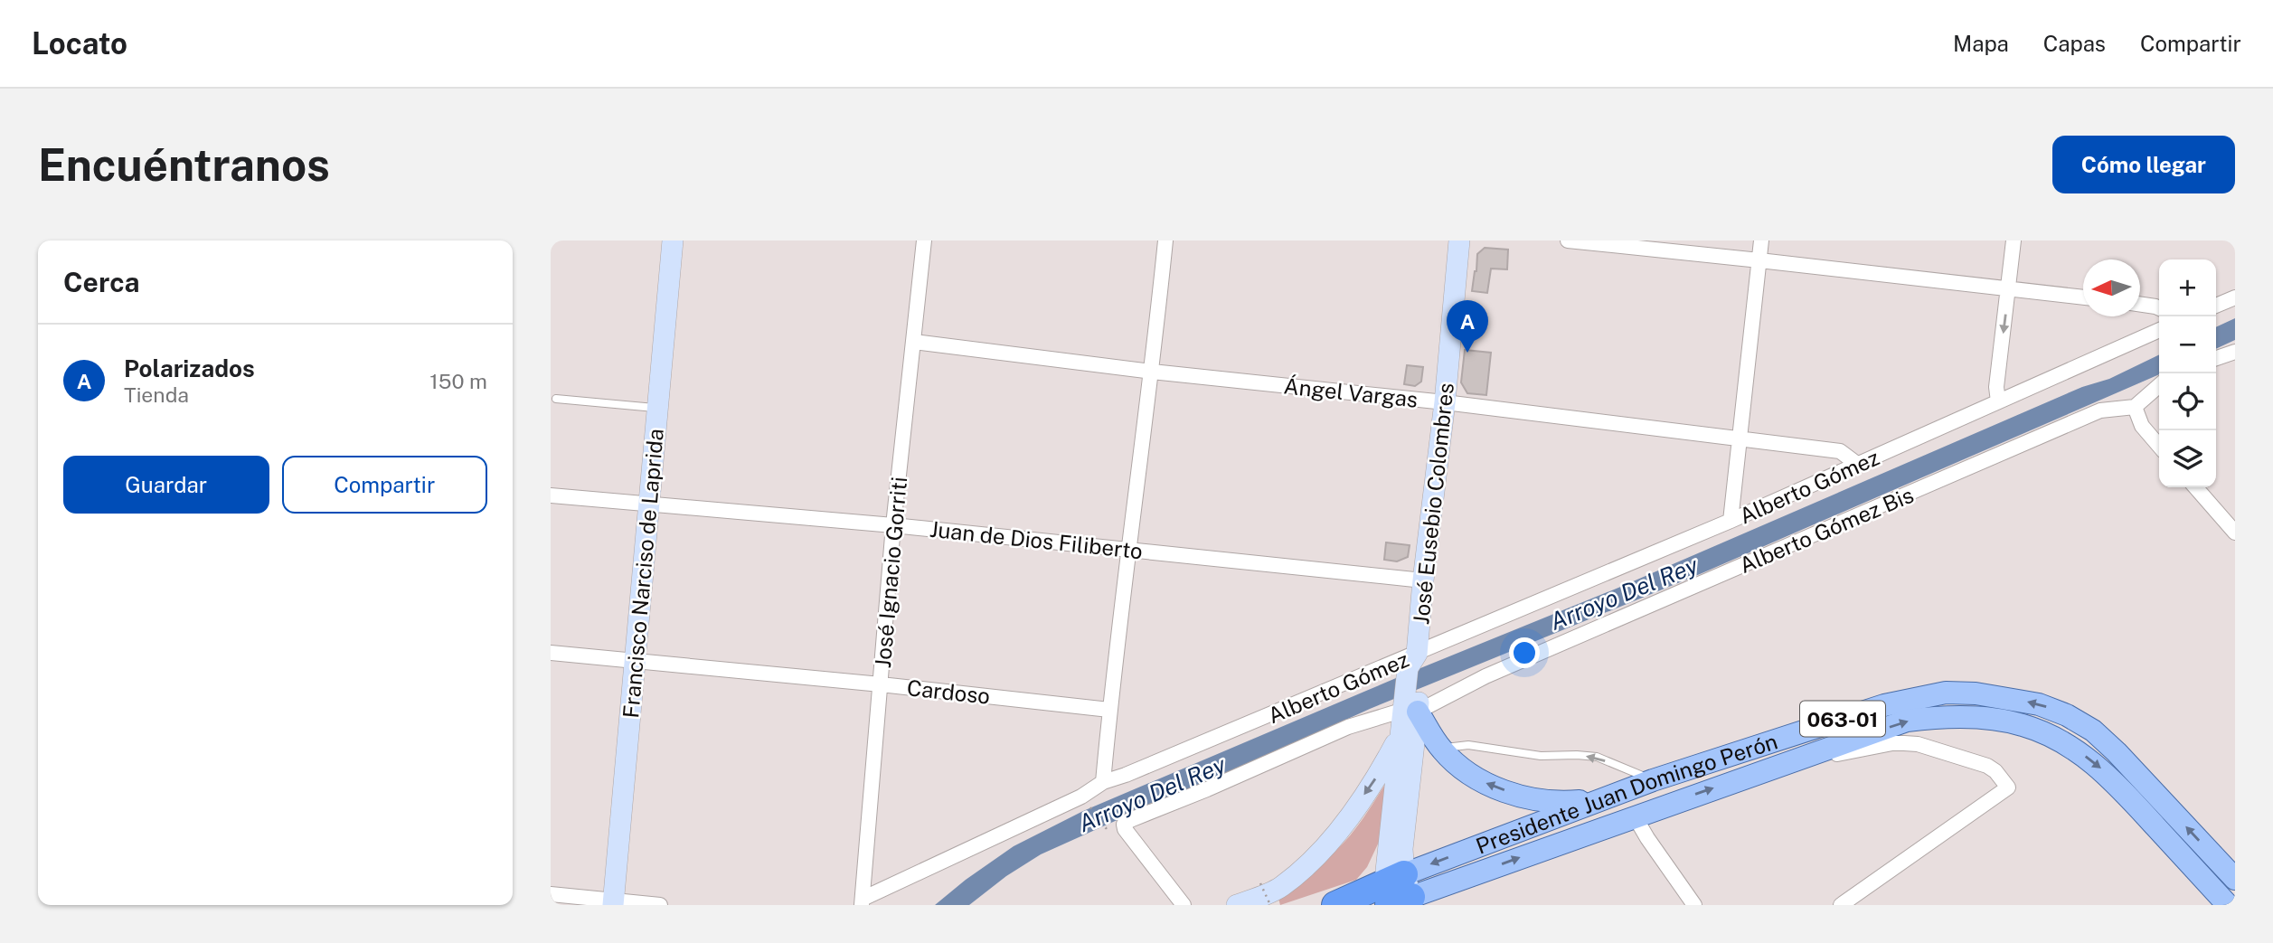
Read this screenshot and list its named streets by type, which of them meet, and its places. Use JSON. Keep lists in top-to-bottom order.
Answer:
{
  "streets": {
    "highway": ["063-01"],
    "main road": ["Presidente Juan Domingo Perón"],
    "street": [
      "Ángel Vargas",
      "Alberto Gómez",
      "José Eusebio Colombres",
      "Alberto Gómez Bis",
      "Juan de Dios Filiberto",
      "José Ignacio Gorriti",
      "Francisco Narciso de Laprida",
      "Cardoso"
    ]
  },
  "crossings": [
    ["Ángel Vargas", "Alberto Gómez"],
    ["Ángel Vargas", "José Eusebio Colombres"],
    ["Ángel Vargas", "José Ignacio Gorriti"],
    ["Alberto Gómez", "José Eusebio Colombres"],
    ["Alberto Gómez", "José Ignacio Gorriti"],
    ["José Eusebio Colombres", "Alberto Gómez Bis"],
    ["José Eusebio Colombres", "Juan de Dios Filiberto"],
    ["José Eusebio Colombres", "063-01"],
    ["José Eusebio Colombres", "Presidente Juan Domingo Perón"],
    ["Juan de Dios Filiberto", "José Ignacio Gorriti"],
    ["Juan de Dios Filiberto", "Francisco Narciso de Laprida"],
    ["José Ignacio Gorriti", "Cardoso"],
    ["Francisco Narciso de Laprida", "Cardoso"],
    ["063-01", "Presidente Juan Domingo Perón"]
  ],
  "water": ["Arroyo Del Rey"],
  "north": "left",
  "page": {
    "header": "Locato",
    "nav": ["Mapa", "Capas", "Compartir"],
    "buttons": [
      "Cómo llegar",
      ["Guardar", "Compartir"]
    ],
    "title": "Encuéntranos",
    "heading": "Cerca",
    "map_buttons": ["+", "−"],
    "pins": "A",
    "list": [
      {
        "mark": "A",
        "name": "Polarizados",
        "note": "Tienda",
        "value": "150 m"
      }
    ]
  }
}
